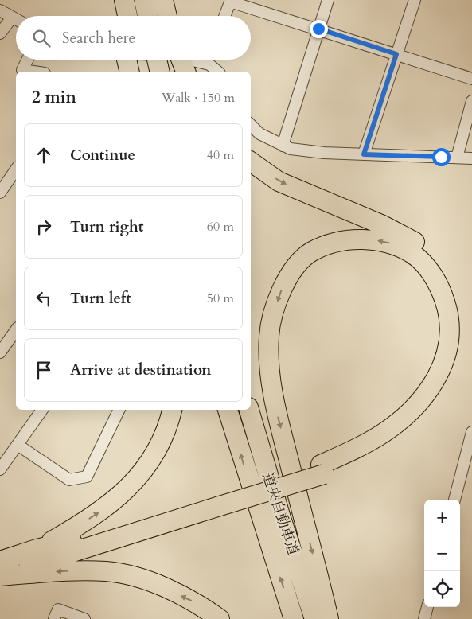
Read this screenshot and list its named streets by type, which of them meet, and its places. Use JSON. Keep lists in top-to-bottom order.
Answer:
{
  "streets": {
    "highway": ["道央自動車道"]
  },
  "page": {
    "search": "Search here",
    "heading": ["2 min", "Walk · 150 m"],
    "list": [
      ["Continue", "40 m"],
      ["Turn right", "60 m"],
      ["Turn left", "50 m"],
      "Arrive at destination"
    ],
    "map_buttons": ["+", "−"]
  }
}
